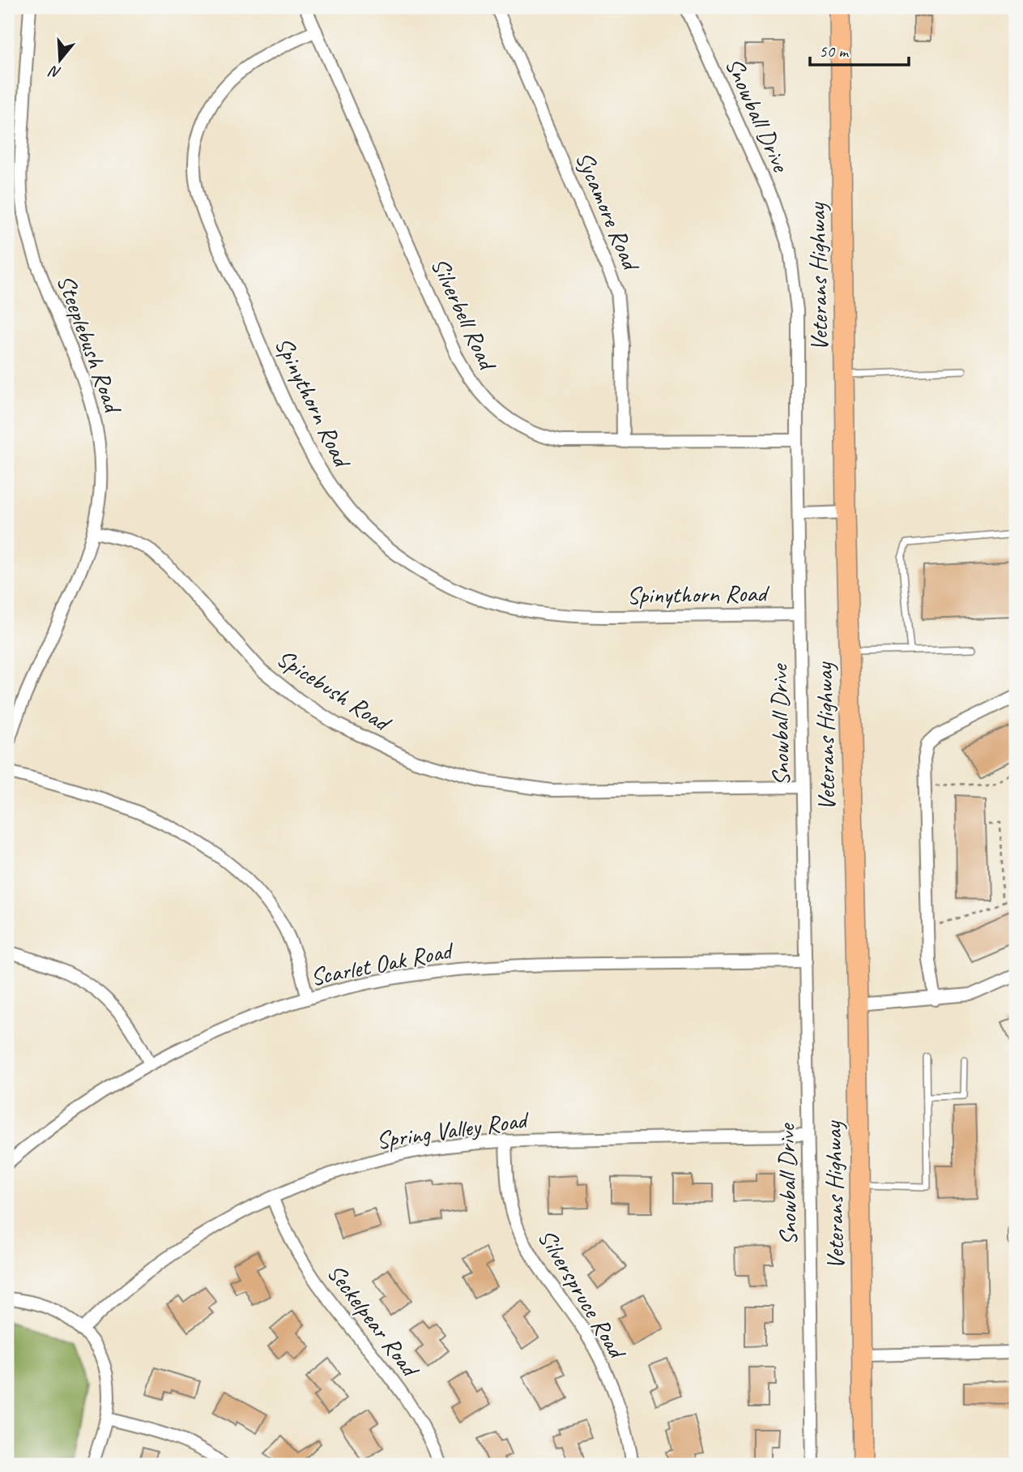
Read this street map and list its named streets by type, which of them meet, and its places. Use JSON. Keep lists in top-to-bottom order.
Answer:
{
  "streets": {
    "main road": ["Veterans Highway"],
    "street": [
      "Snowball Drive",
      "Sycamore Road",
      "Silverbell Road",
      "Steeplebush Road",
      "Spinythorn Road",
      "Spicebush Road",
      "Scarlet Oak Road",
      "Spring Valley Road",
      "Silverspruce Road",
      "Seckelpear Road"
    ]
  },
  "crossings": [
    ["Snowball Drive", "Silverbell Road"],
    ["Snowball Drive", "Spinythorn Road"],
    ["Snowball Drive", "Spicebush Road"],
    ["Snowball Drive", "Scarlet Oak Road"],
    ["Snowball Drive", "Spring Valley Road"],
    ["Sycamore Road", "Silverbell Road"],
    ["Silverbell Road", "Spinythorn Road"],
    ["Steeplebush Road", "Spicebush Road"],
    ["Spring Valley Road", "Silverspruce Road"],
    ["Spring Valley Road", "Seckelpear Road"]
  ],
  "scale_bar": "50 m",
  "north": "bottom"
}
